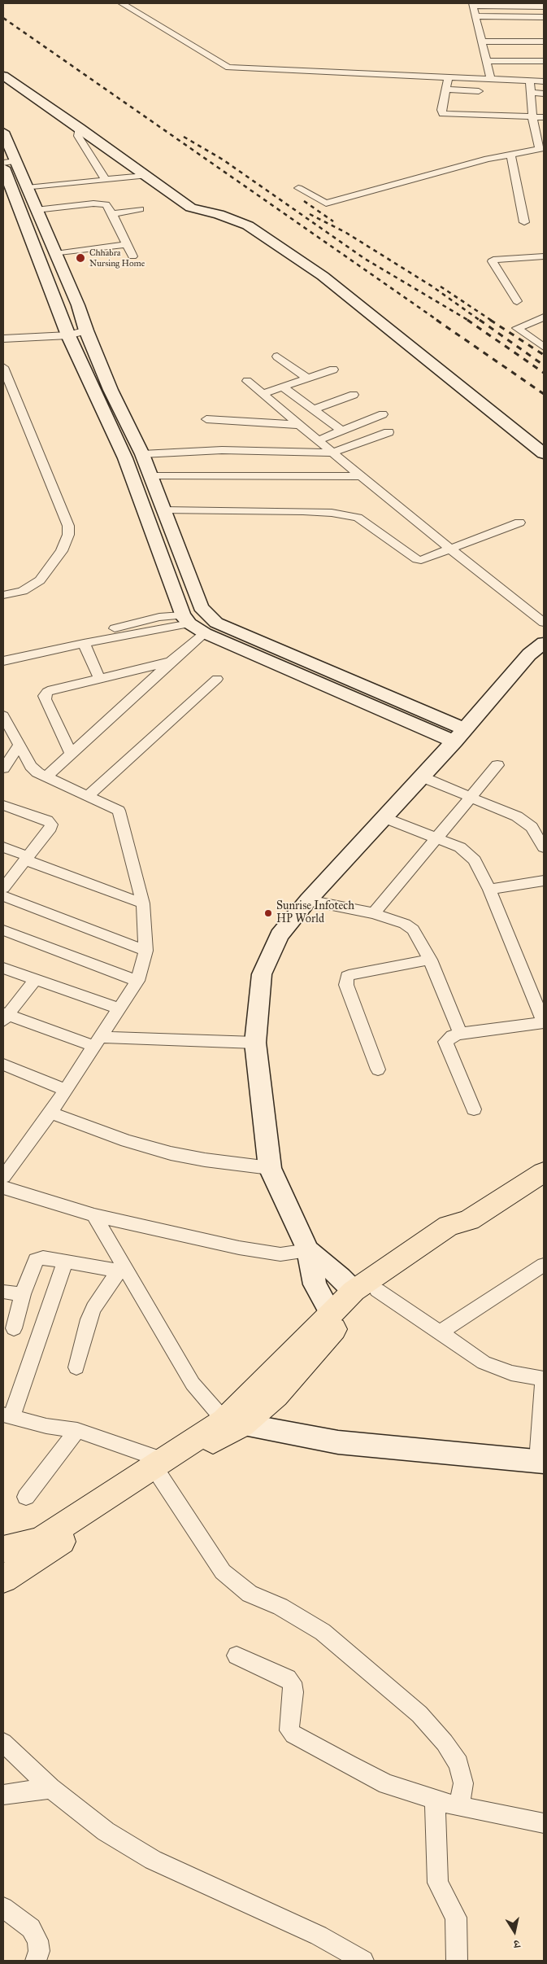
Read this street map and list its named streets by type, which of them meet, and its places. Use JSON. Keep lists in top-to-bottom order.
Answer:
{
  "places": ["Chhabra Nursing Home", "Sunrise Infotech HP World"],
  "north": "bottom"
}
